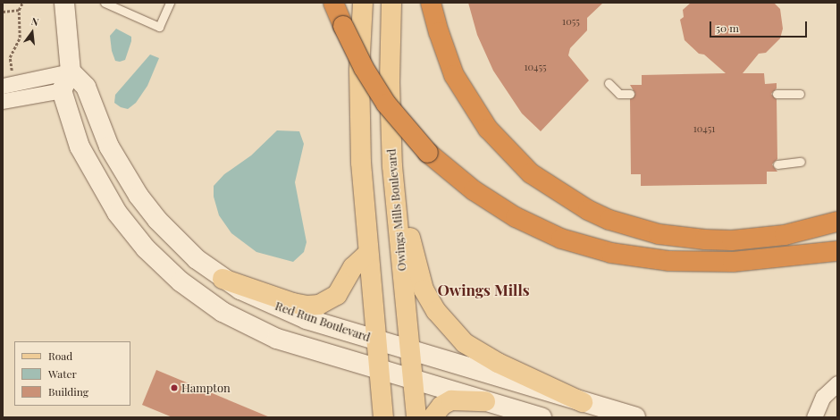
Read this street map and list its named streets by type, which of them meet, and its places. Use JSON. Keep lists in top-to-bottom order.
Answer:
{
  "streets": {
    "main road": ["Owings Mills Boulevard", "Red Run Boulevard"]
  },
  "crossings": [
    ["Owings Mills Boulevard", "Red Run Boulevard"]
  ],
  "districts": ["Owings Mills"],
  "places": ["Hampton"],
  "house_numbers": ["1055", "10455", "10451"],
  "legend": ["Road", "Water", "Building"],
  "scale_bar": "50 m",
  "north": "top"
}
